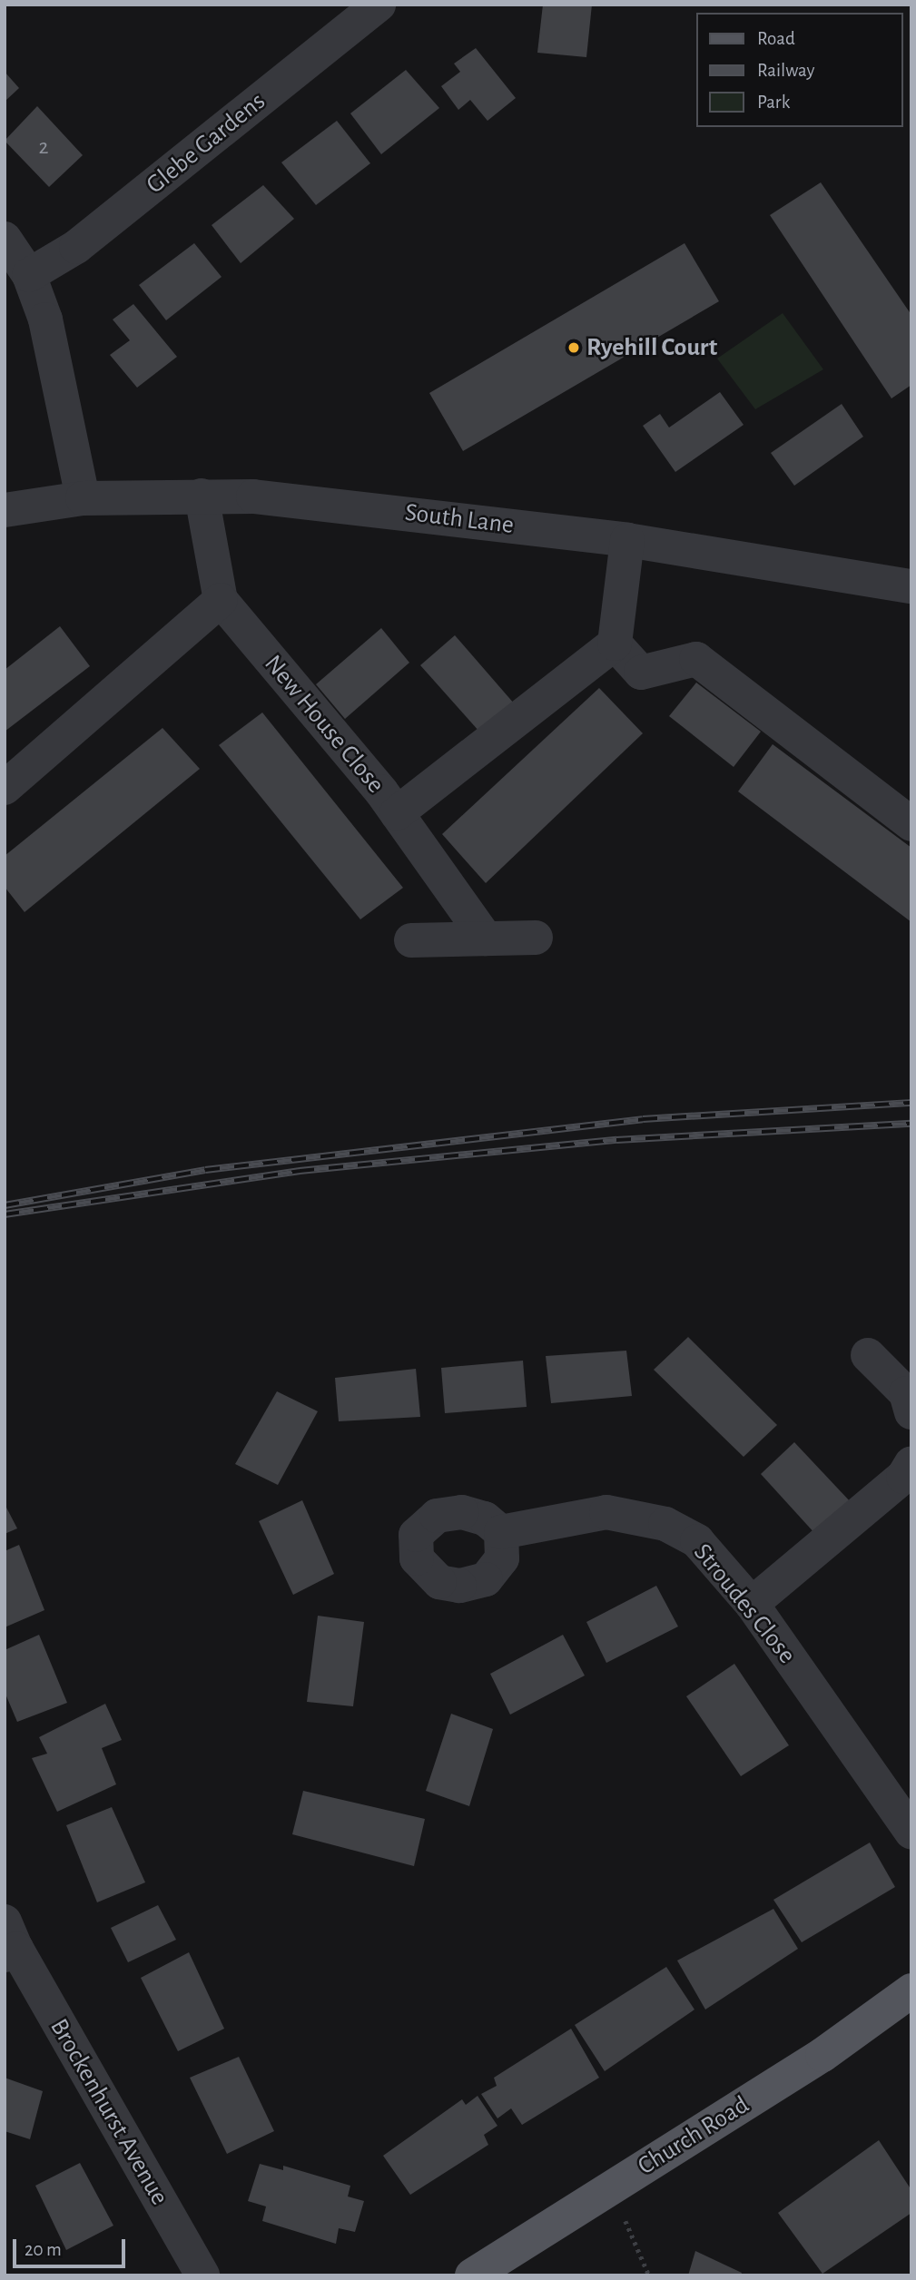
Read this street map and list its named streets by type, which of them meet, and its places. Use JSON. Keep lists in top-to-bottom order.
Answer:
{
  "streets": {
    "main road": ["Church Road"],
    "street": [
      "Glebe Gardens",
      "South Lane",
      "New House Close",
      "Stroudes Close",
      "Brockenhurst Avenue"
    ]
  },
  "crossings": [
    ["South Lane", "New House Close"]
  ],
  "places": ["Ryehill Court"],
  "house_numbers": ["2"],
  "legend": ["Road", "Railway", "Park"],
  "scale_bar": "20 m"
}
